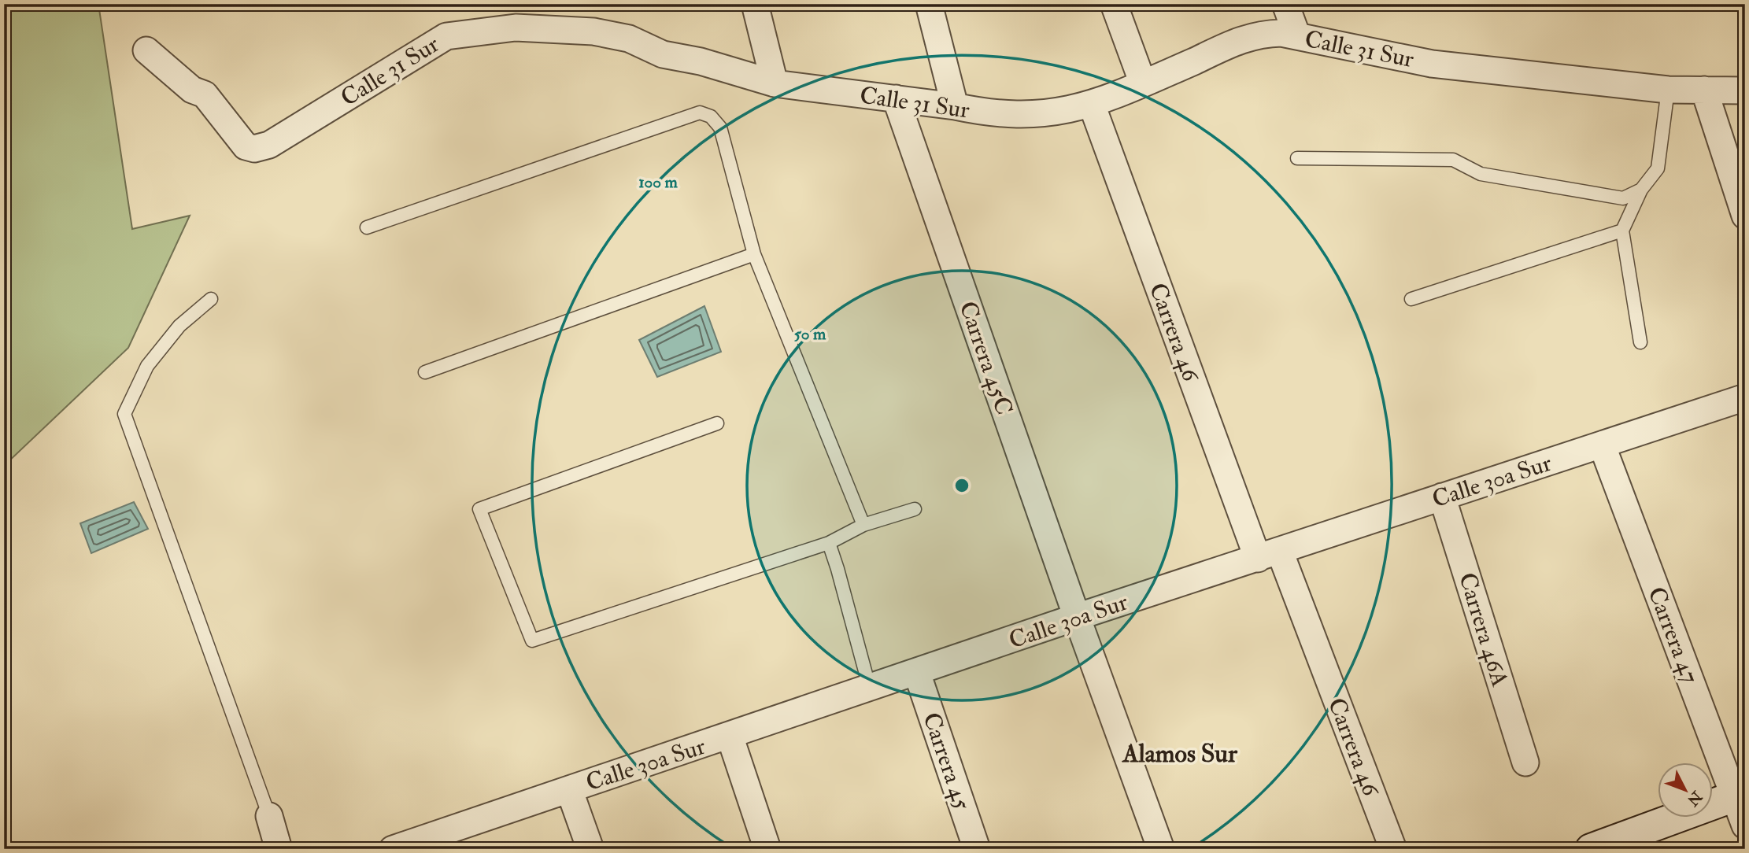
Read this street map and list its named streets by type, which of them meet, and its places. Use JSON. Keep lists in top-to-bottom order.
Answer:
{
  "streets": {
    "street": [
      "Calle 31 Sur",
      "Carrera 46",
      "Carrera 45C",
      "Calle 30a Sur",
      "Carrera 46A",
      "Carrera 47",
      "Carrera 45"
    ]
  },
  "crossings": [
    ["Calle 31 Sur", "Carrera 46"],
    ["Calle 31 Sur", "Carrera 45C"],
    ["Carrera 46", "Calle 30a Sur"],
    ["Carrera 45C", "Calle 30a Sur"],
    ["Calle 30a Sur", "Carrera 46A"],
    ["Calle 30a Sur", "Carrera 47"],
    ["Calle 30a Sur", "Carrera 45"]
  ],
  "districts": ["Alamos Sur"],
  "north": "bottom right",
  "rings": ["100 m", "50 m"]
}
